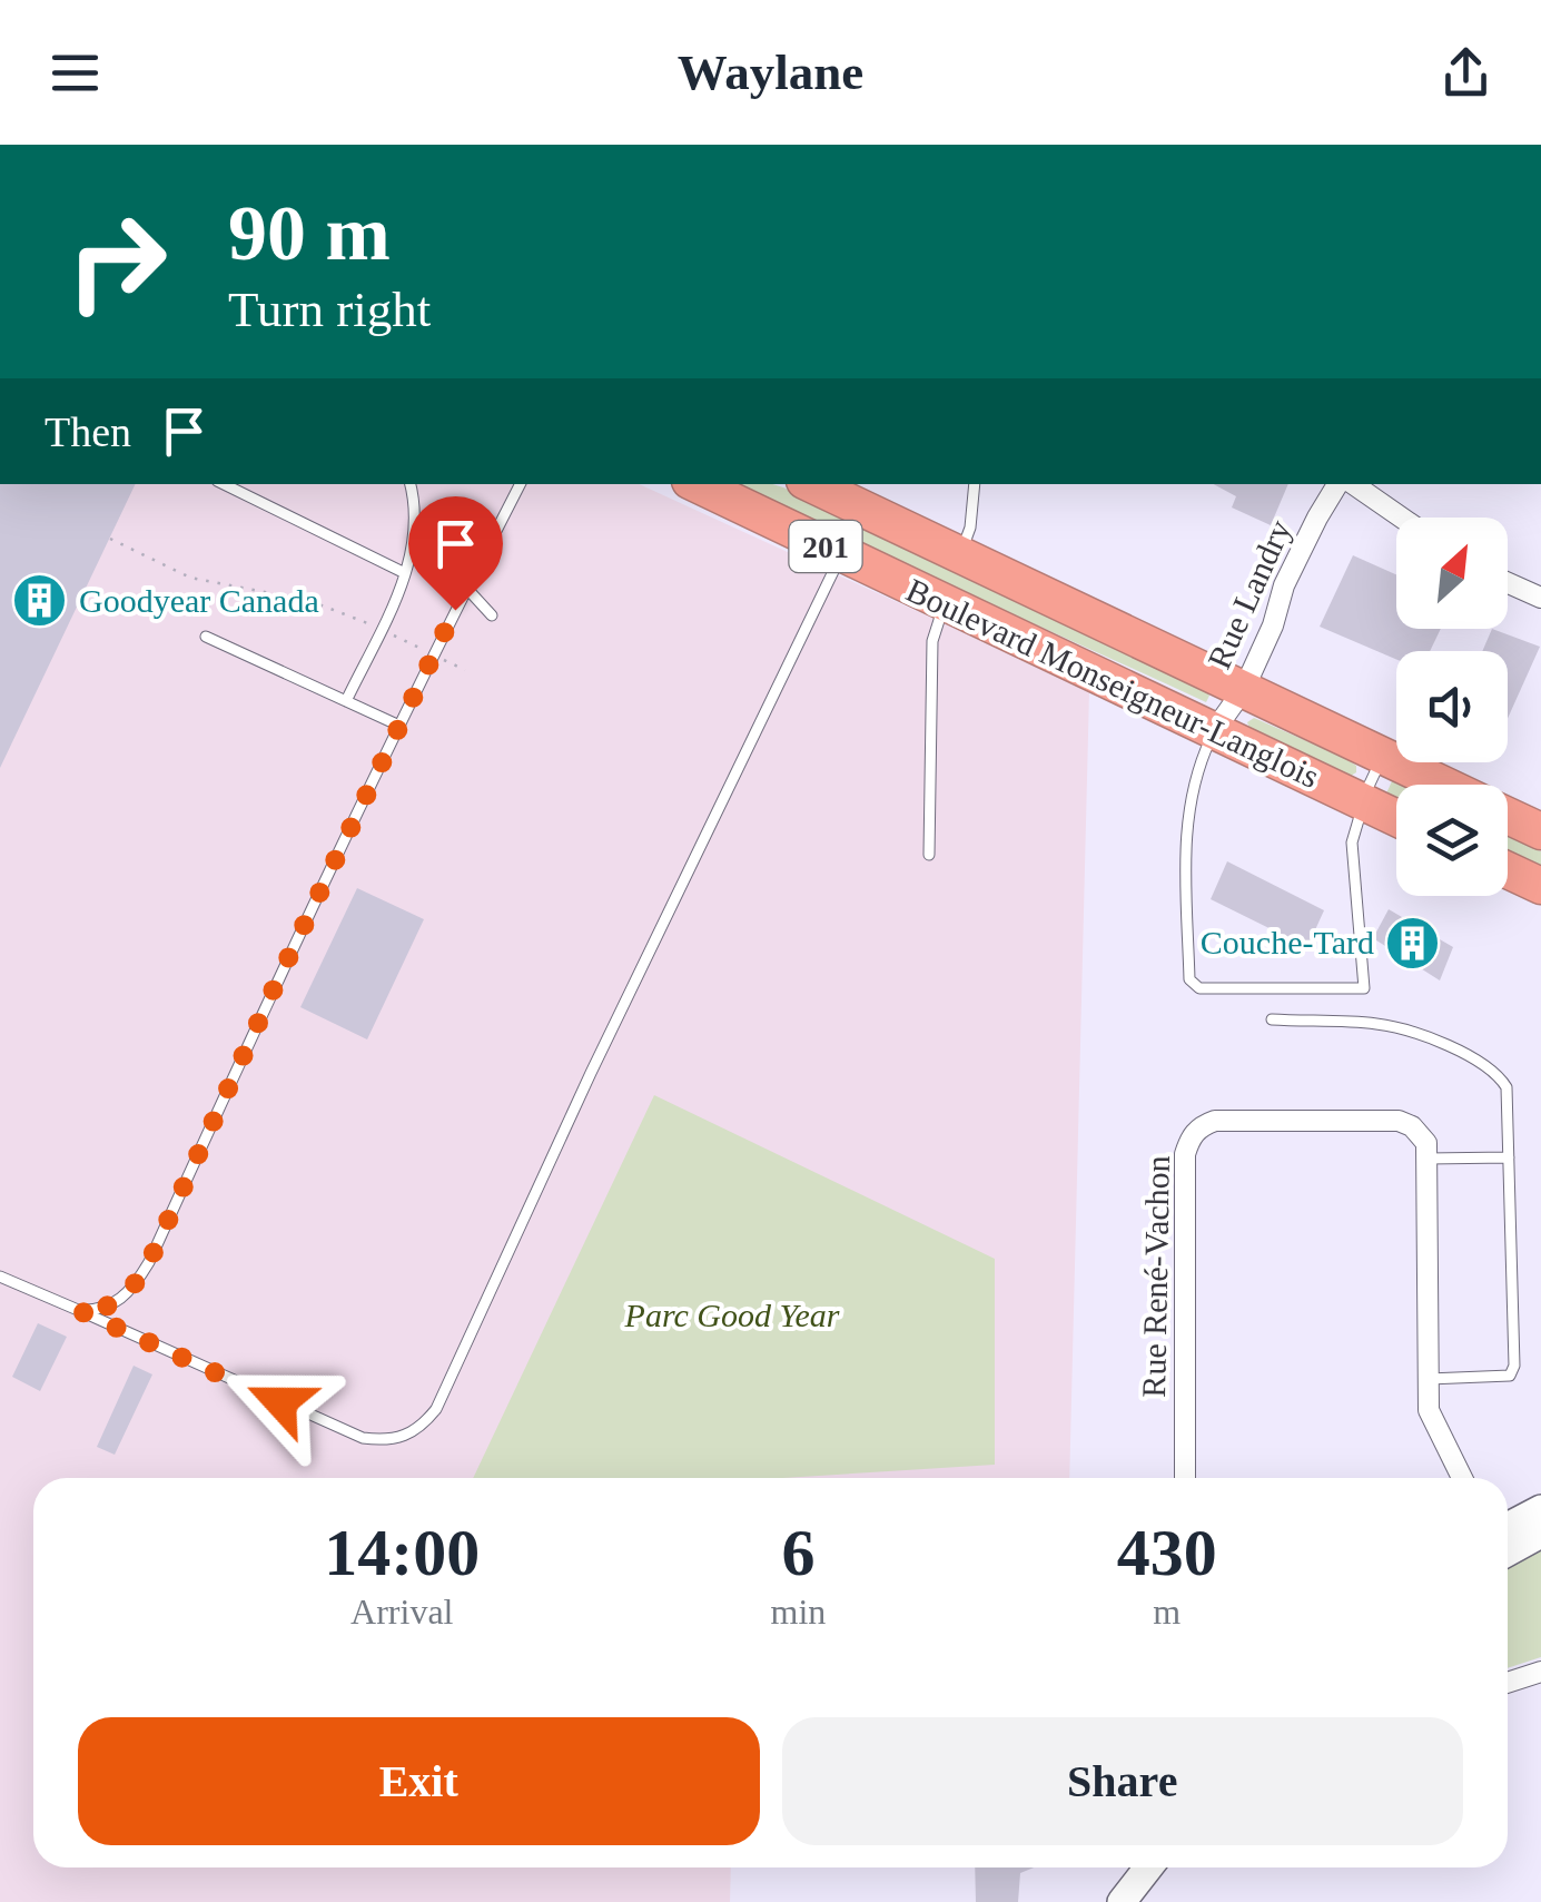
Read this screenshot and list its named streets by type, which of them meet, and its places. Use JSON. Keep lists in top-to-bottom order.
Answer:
{
  "streets": {
    "highway": ["201", "Boulevard Monseigneur-Langlois"],
    "street": ["Rue Landry", "Rue René-Vachon"]
  },
  "crossings": [
    ["Rue Landry", "Boulevard Monseigneur-Langlois"]
  ],
  "parks": ["Parc Good Year"],
  "places": {
    "building": ["Goodyear Canada", "Couche-Tard"]
  },
  "north": "top right",
  "page": {
    "header": "Waylane",
    "turn": ["90 m", "Turn right"],
    "then": "Then",
    "eta": [
      "14:00",
      "Arrival",
      "6",
      "min",
      "430",
      "m"
    ],
    "buttons": ["Exit", "Share"]
  }
}
